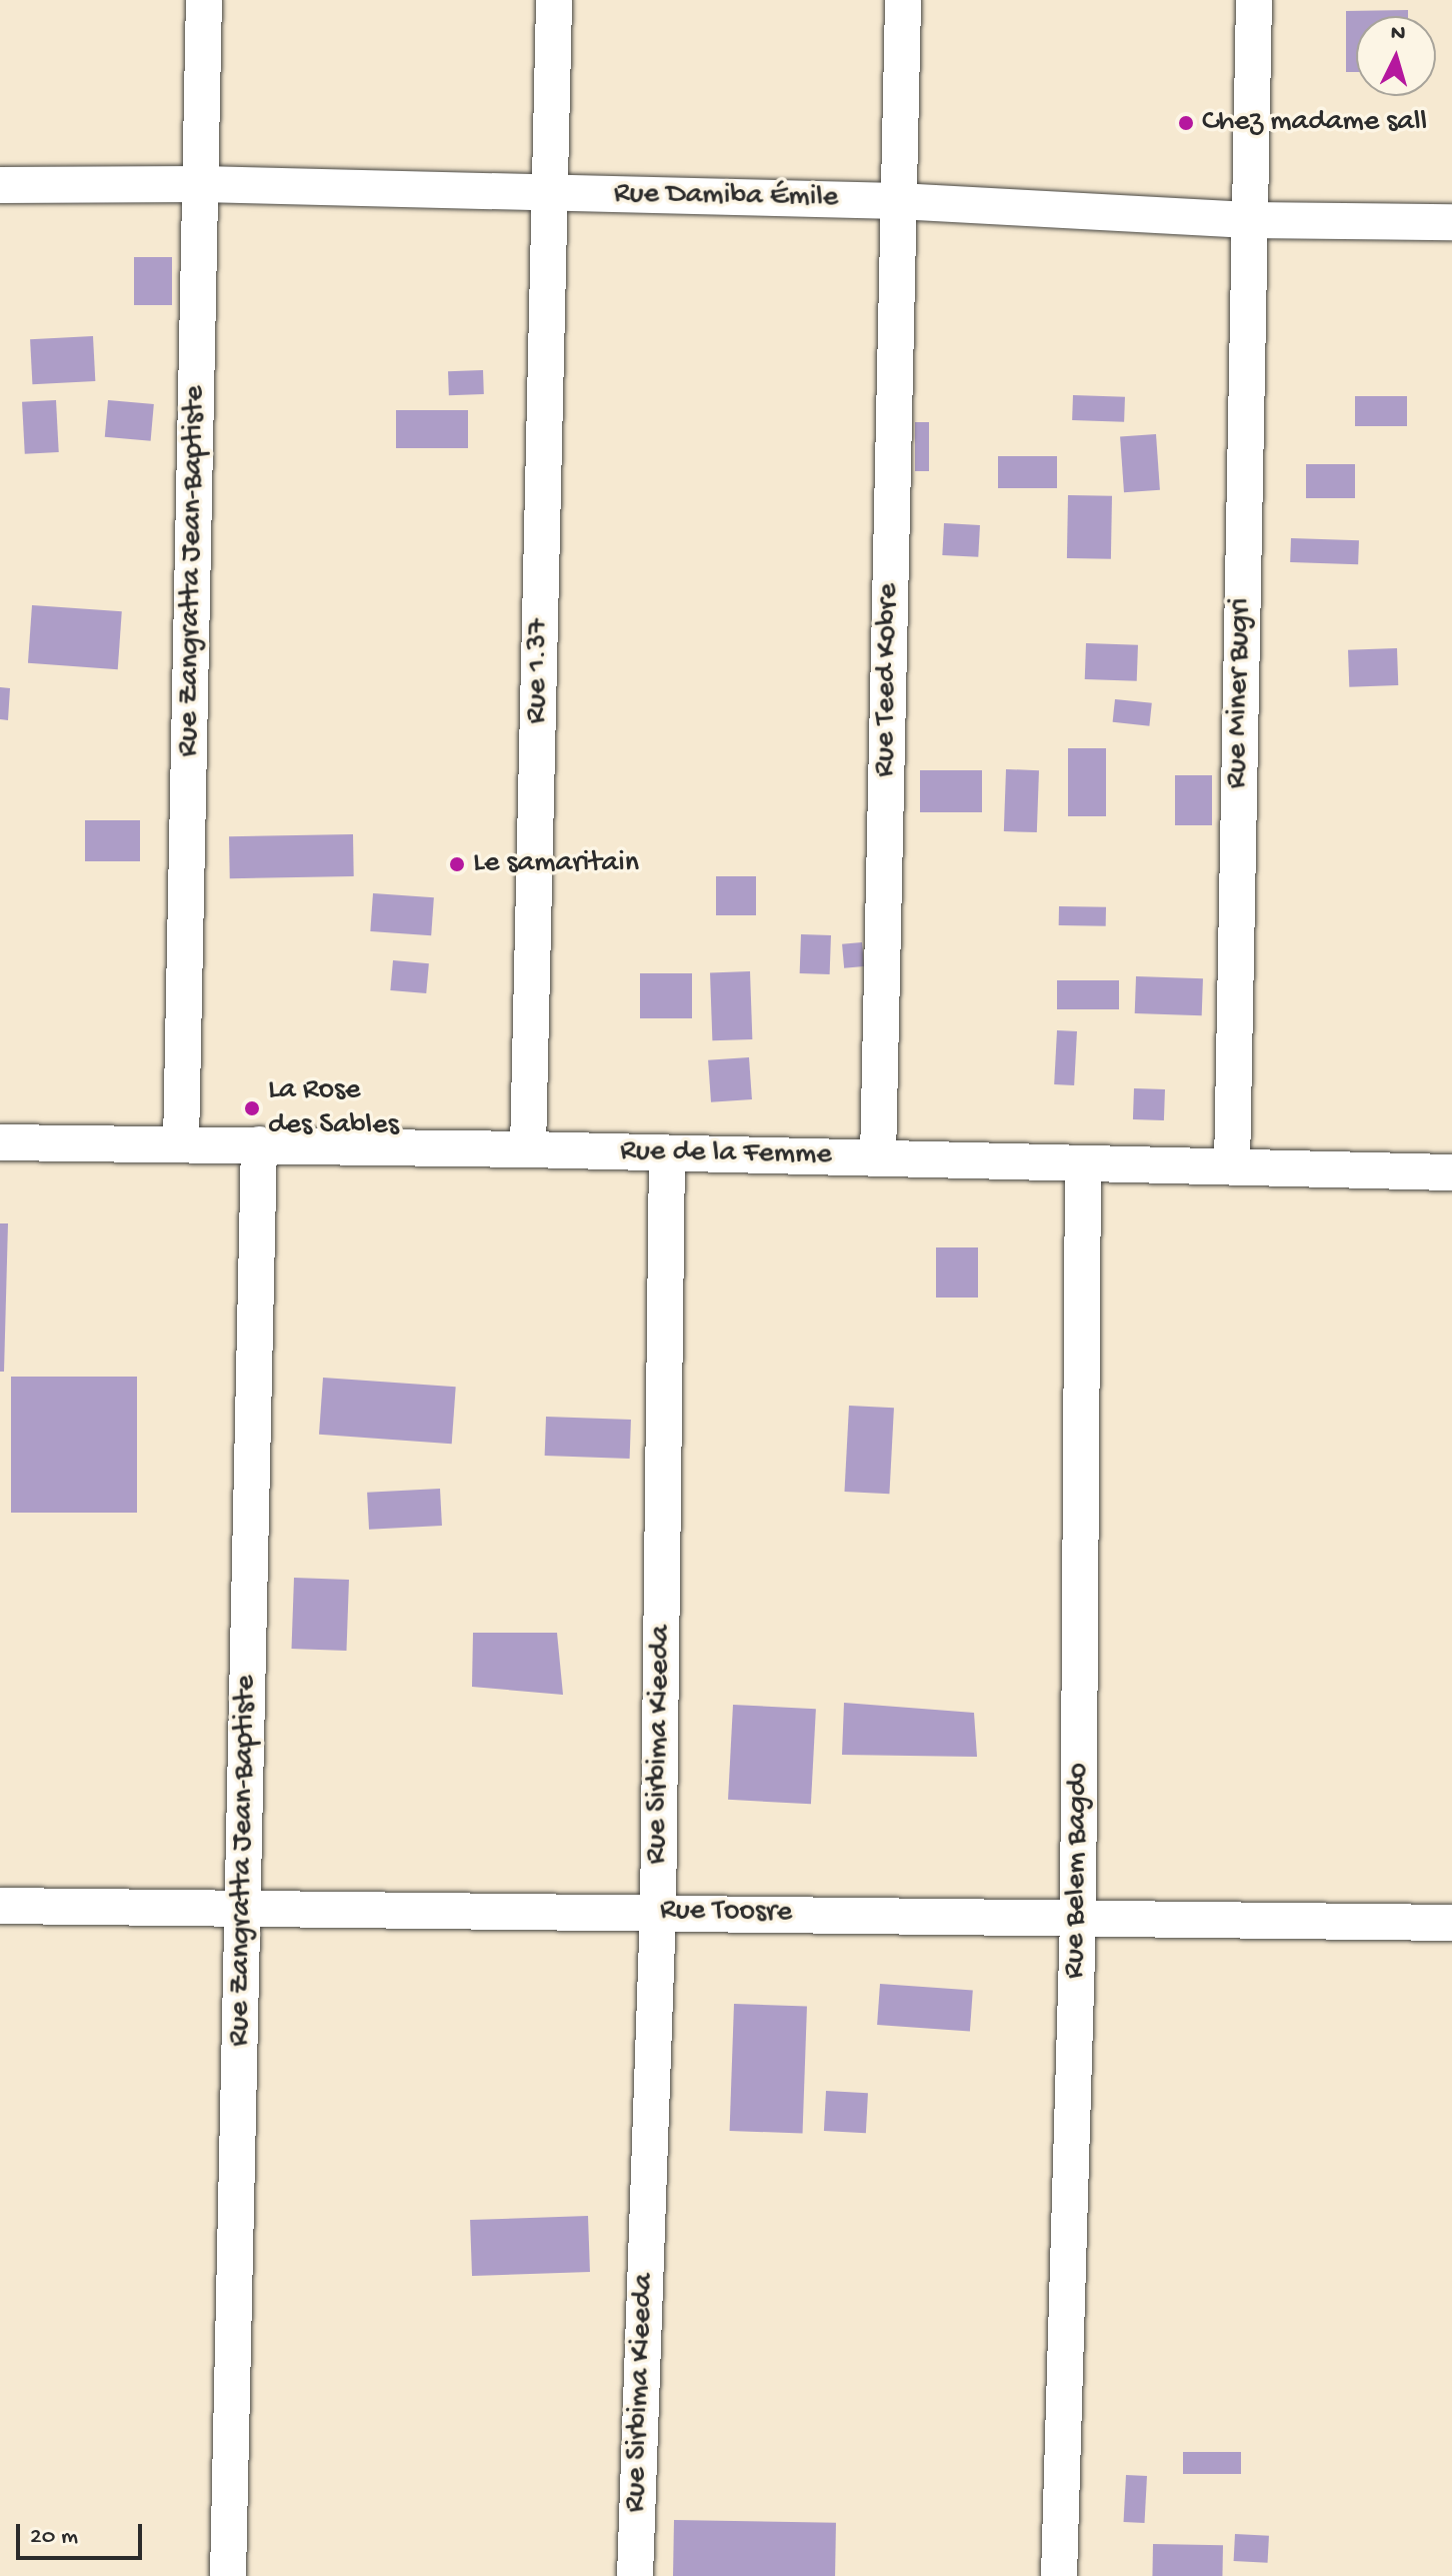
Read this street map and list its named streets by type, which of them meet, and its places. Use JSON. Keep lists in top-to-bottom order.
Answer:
{
  "streets": {
    "street": [
      "Rue Damiba Émile",
      "Rue Zangratta Jean-Baptiste",
      "Rue 1.37",
      "Rue Teed Kobre",
      "Rue Miner Bugri",
      "Rue de la Femme",
      "Rue Sirbima Kieeda",
      "Rue Belem Bagdo",
      "Rue Toosre"
    ]
  },
  "crossings": [
    ["Rue Damiba Émile", "Rue Zangratta Jean-Baptiste"],
    ["Rue Damiba Émile", "Rue 1.37"],
    ["Rue Damiba Émile", "Rue Teed Kobre"],
    ["Rue Damiba Émile", "Rue Miner Bugri"],
    ["Rue Zangratta Jean-Baptiste", "Rue de la Femme"],
    ["Rue Zangratta Jean-Baptiste", "Rue Toosre"],
    ["Rue 1.37", "Rue de la Femme"],
    ["Rue Teed Kobre", "Rue de la Femme"],
    ["Rue Miner Bugri", "Rue de la Femme"],
    ["Rue de la Femme", "Rue Sirbima Kieeda"],
    ["Rue de la Femme", "Rue Belem Bagdo"],
    ["Rue Sirbima Kieeda", "Rue Toosre"],
    ["Rue Belem Bagdo", "Rue Toosre"]
  ],
  "places": ["Chez madame sall", "Le samaritain", "La Rose des Sables"],
  "scale_bar": "20 m",
  "north": "top"
}
